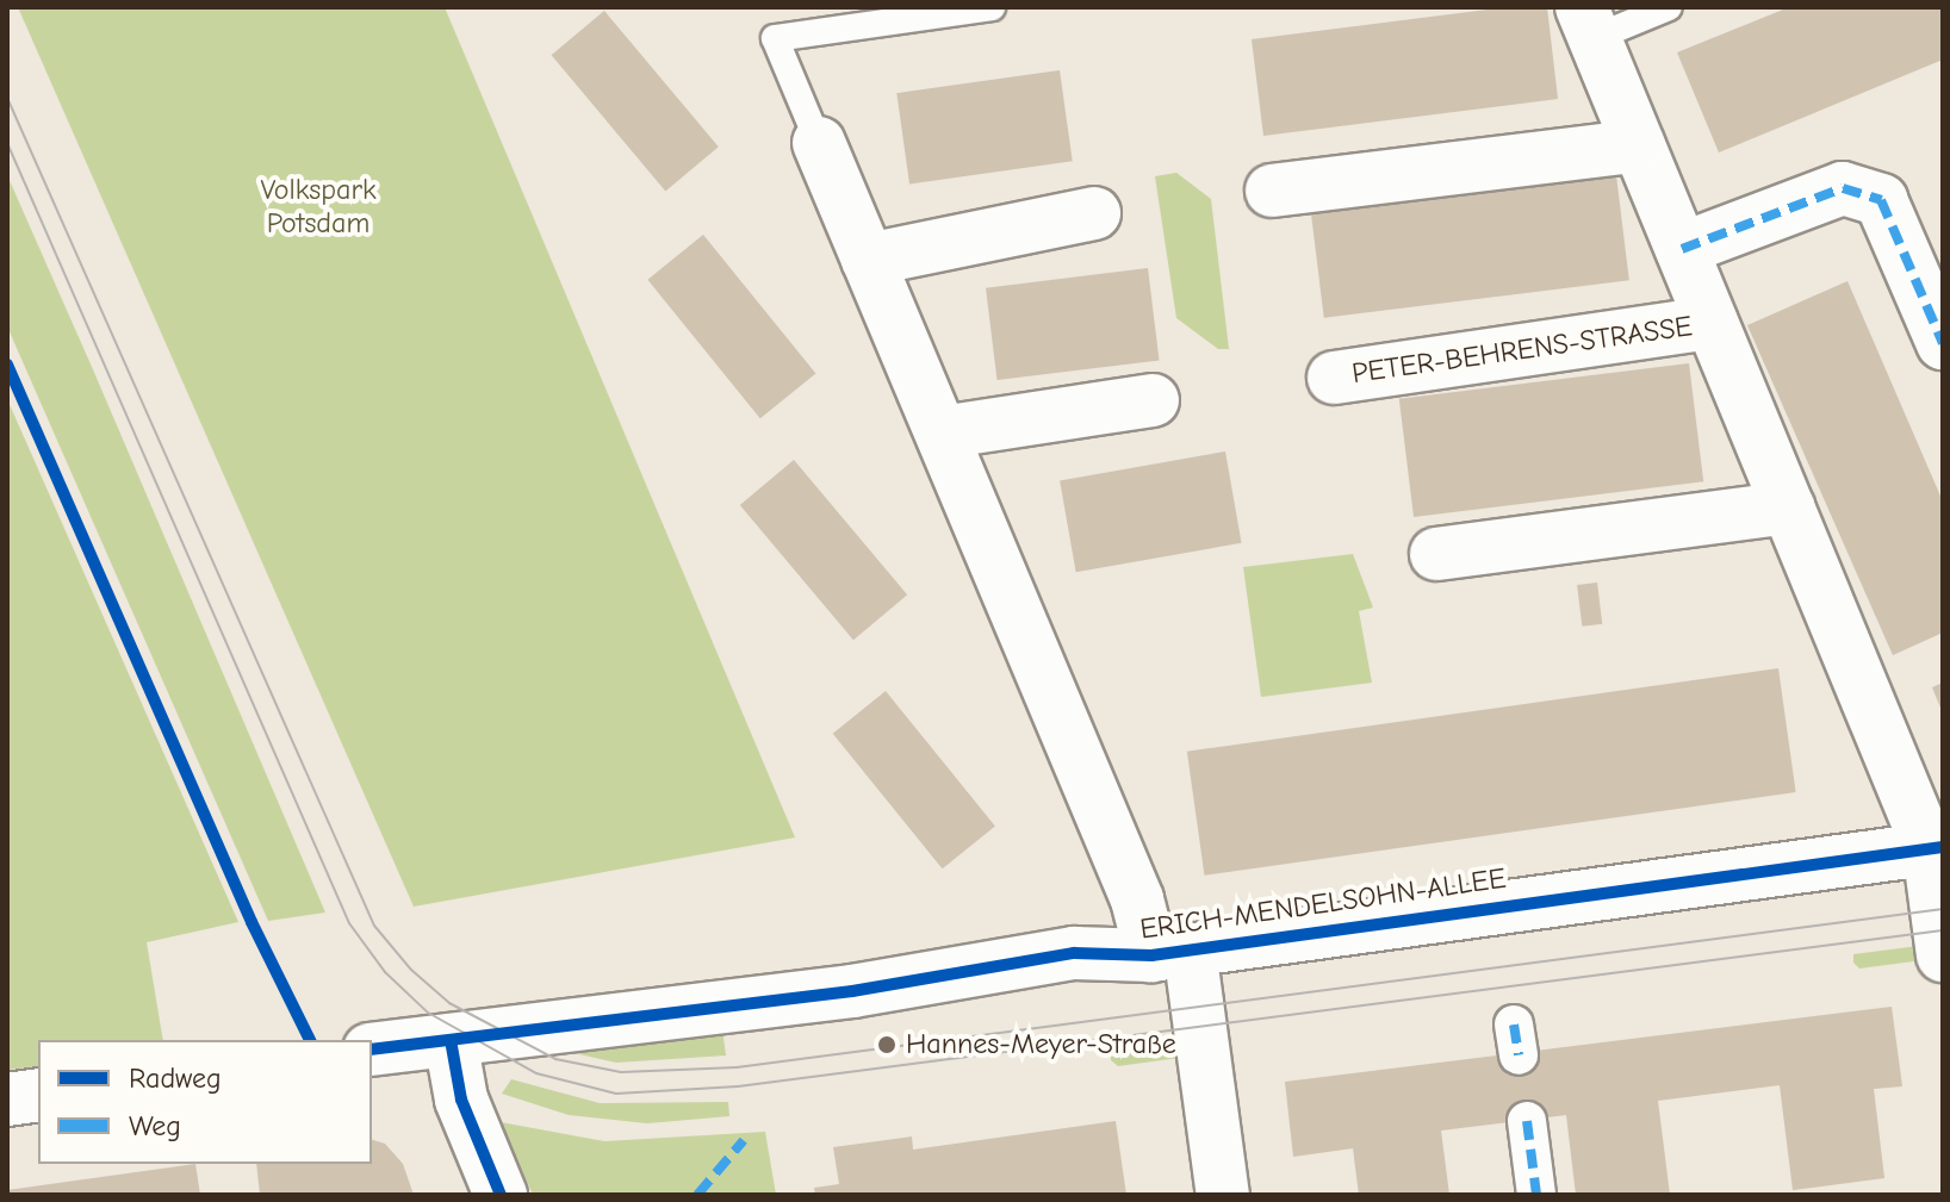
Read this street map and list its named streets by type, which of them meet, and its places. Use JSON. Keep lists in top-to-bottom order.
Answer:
{
  "streets": {
    "street": ["PETER-BEHRENS-STRASSE", "ERICH-MENDELSOHN-ALLEE"]
  },
  "crossings": [
    ["PETER-BEHRENS-STRASSE", "ERICH-MENDELSOHN-ALLEE"]
  ],
  "parks": ["Volkspark Potsdam"],
  "places": ["Hannes-Meyer-Straße"],
  "legend": ["Radweg", "Weg"]
}
